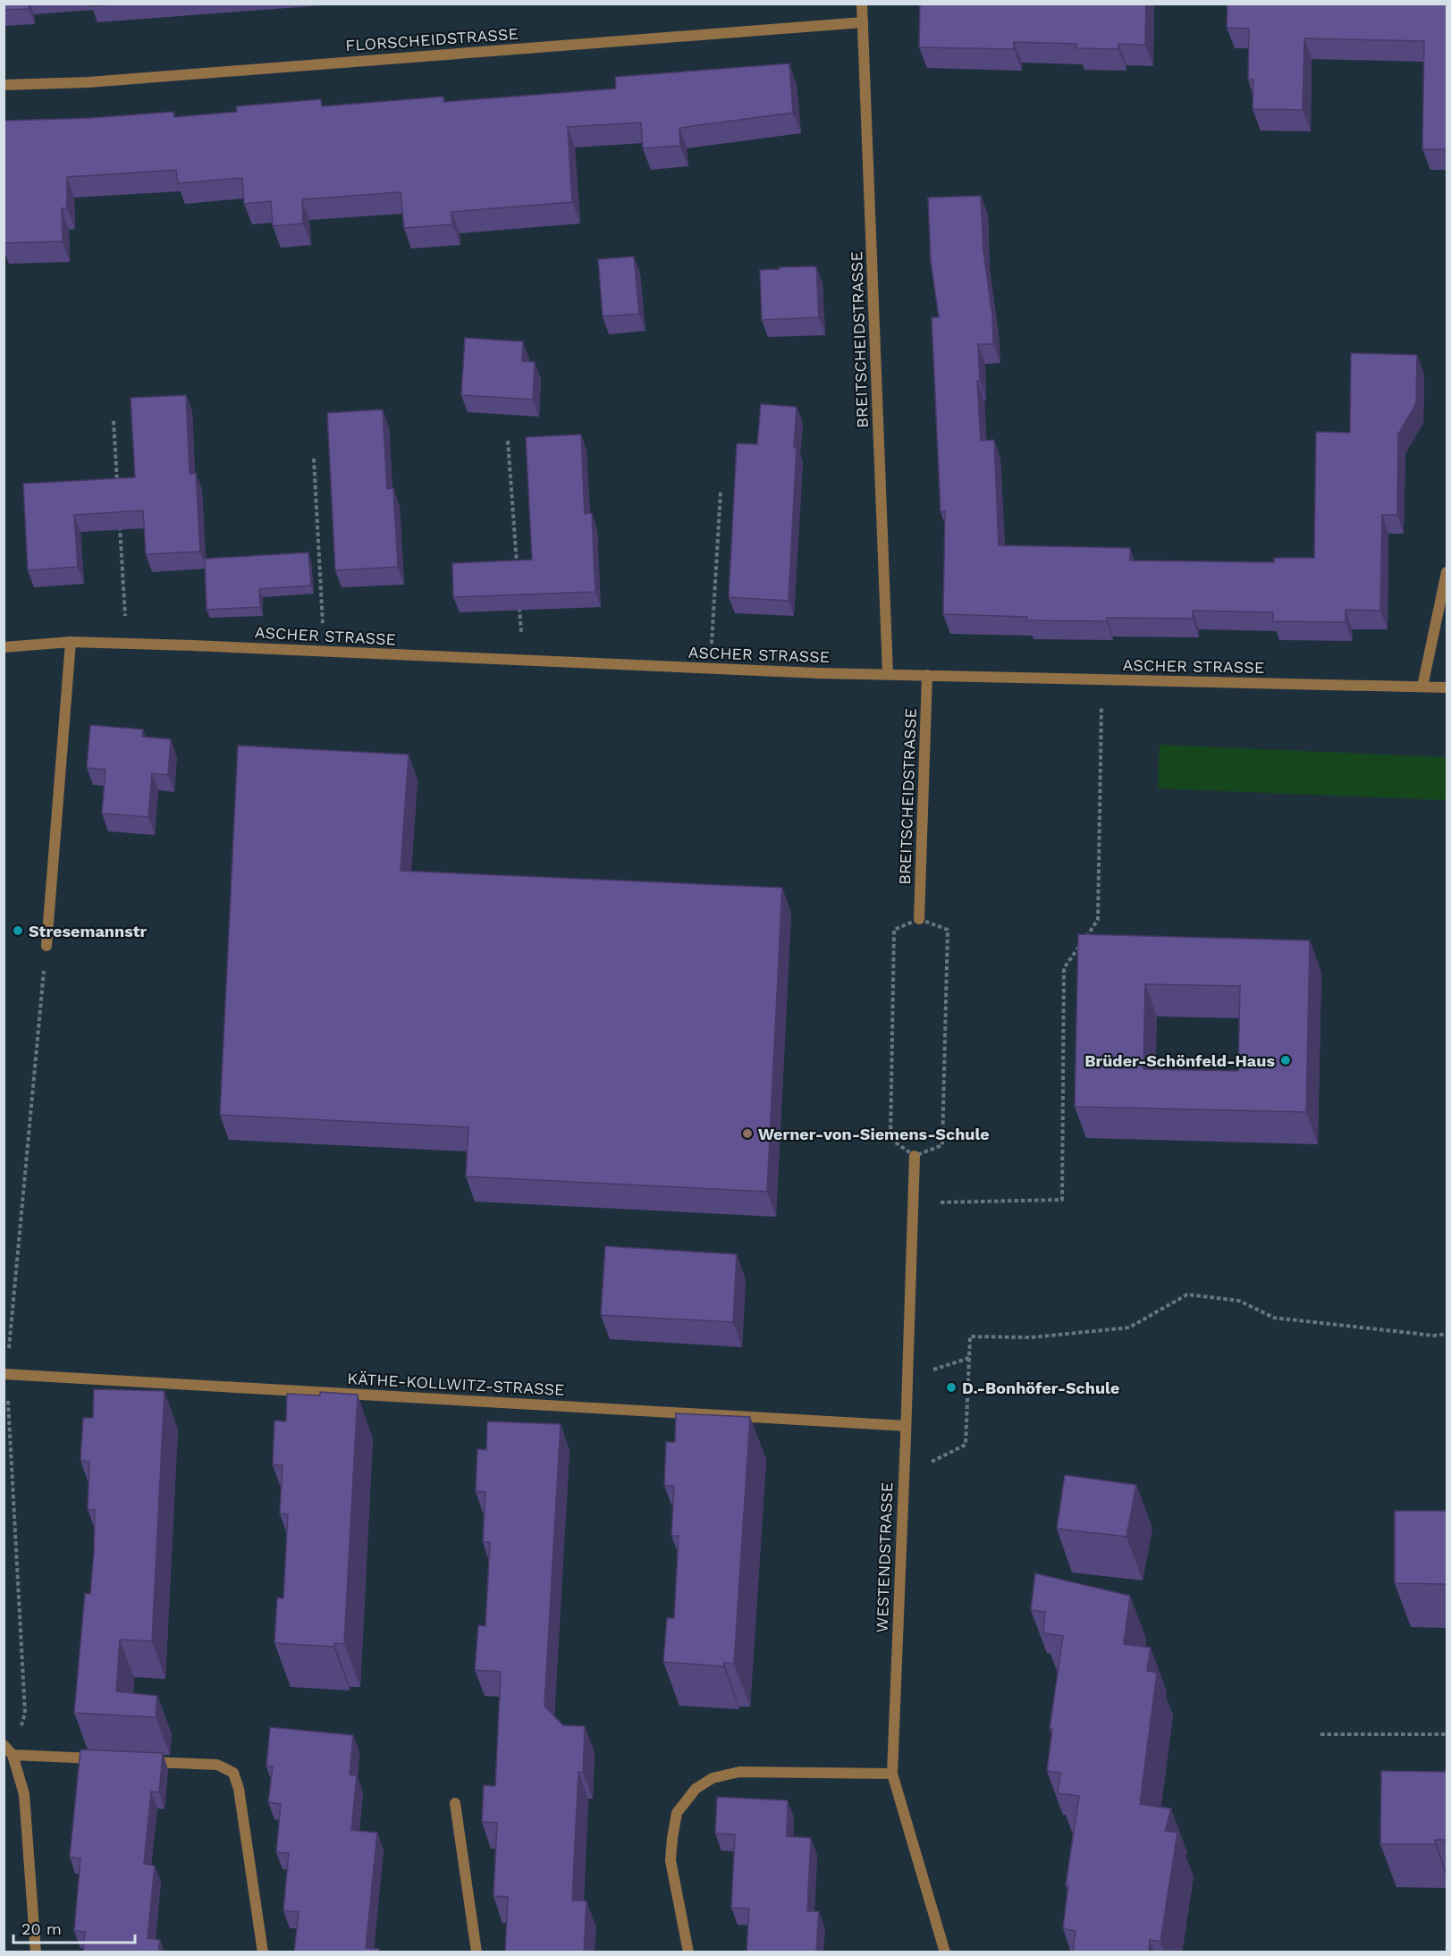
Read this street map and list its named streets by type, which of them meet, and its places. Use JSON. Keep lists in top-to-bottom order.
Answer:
{
  "streets": {
    "street": [
      "FLORSCHEIDSTRASSE",
      "BREITSCHEIDSTRASSE",
      "ASCHER STRASSE",
      "KÄTHE-KOLLWITZ-STRASSE",
      "WESTENDSTRASSE"
    ]
  },
  "crossings": [
    ["FLORSCHEIDSTRASSE", "BREITSCHEIDSTRASSE"],
    ["BREITSCHEIDSTRASSE", "ASCHER STRASSE"],
    ["KÄTHE-KOLLWITZ-STRASSE", "WESTENDSTRASSE"]
  ],
  "places": [
    "Stresemannstr",
    "Brüder-Schönfeld-Haus",
    "Werner-von-Siemens-Schule",
    "D.-Bonhöfer-Schule"
  ],
  "scale_bar": "20 m"
}
